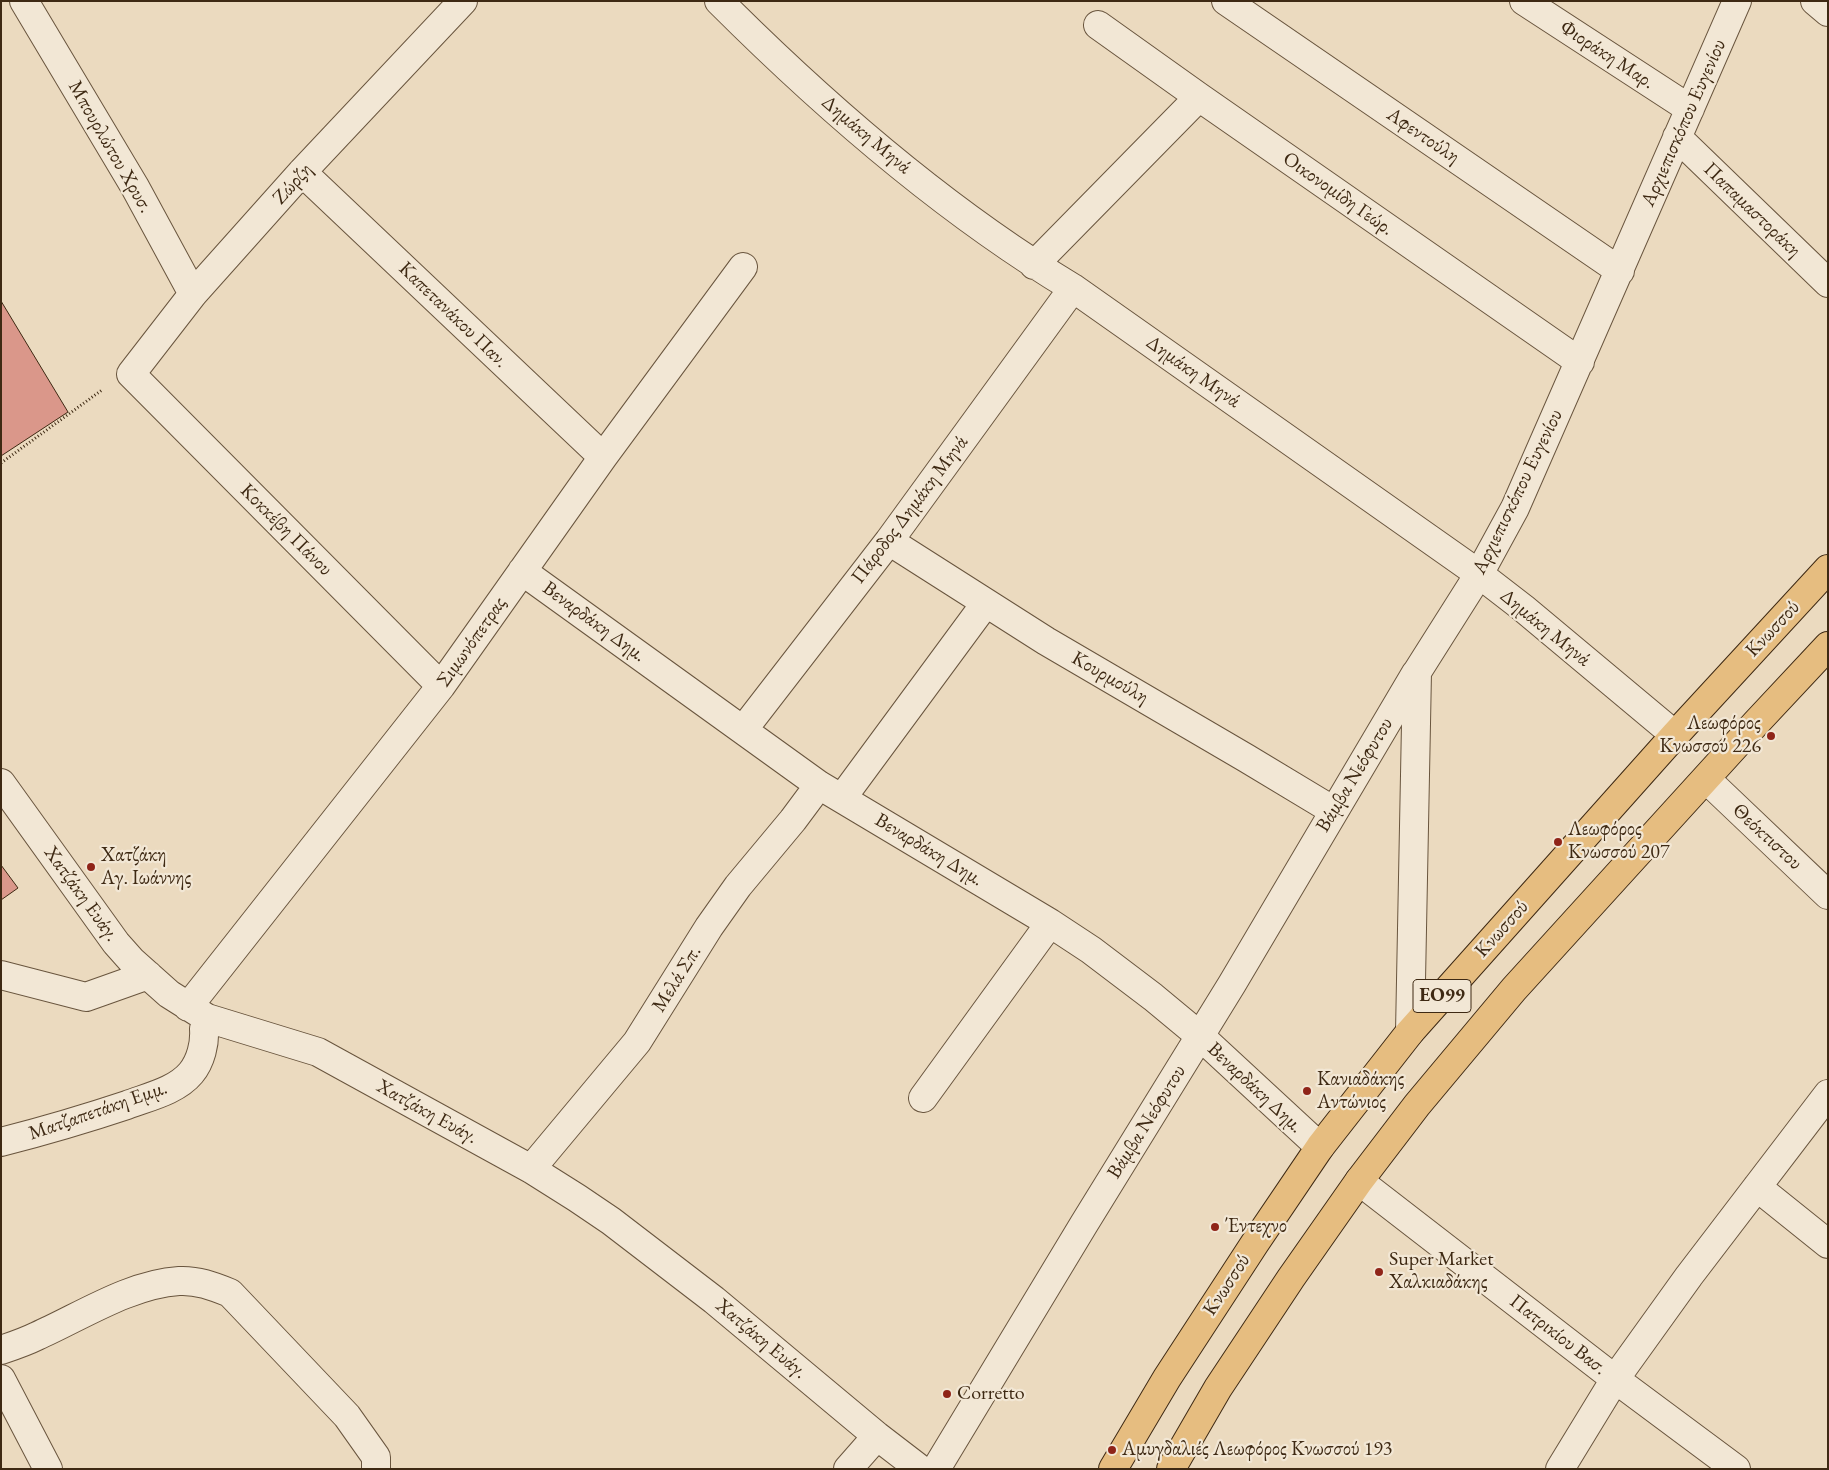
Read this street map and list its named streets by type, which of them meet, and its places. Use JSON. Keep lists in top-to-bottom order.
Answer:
{
  "streets": {
    "main road": ["Κνωσσού", "ΕΟ99"],
    "street": [
      "Φιοράκη Μαρ.",
      "Αρχιεπισκόπου Ευγενίου",
      "Δημάκη Μηνά",
      "Αφεντούλη",
      "Μπουρλώτου Χρυσ.",
      "Ζώρζη",
      "Οικονομίδη Γεώρ.",
      "Παπαμαστοράκη",
      "Καπετανάκου Παν.",
      "Πάροδος Δημάκη Μηνά",
      "Κοκκέβη Πάνου",
      "Βεναρδάκη Δημ.",
      "Σιμωνόπετρας",
      "Κουρμούλη",
      "Βάμβα Νεόφυτου",
      "Θεόκτιστου",
      "Χατζάκη Ευάγ.",
      "Μελά Σπ.",
      "Ματζαπετάκη Εμμ.",
      "Πατρικίου Βασ."
    ]
  },
  "crossings": [
    ["Φιοράκη Μαρ.", "Αρχιεπισκόπου Ευγενίου"],
    ["Αρχιεπισκόπου Ευγενίου", "Δημάκη Μηνά"],
    ["Αρχιεπισκόπου Ευγενίου", "Αφεντούλη"],
    ["Αρχιεπισκόπου Ευγενίου", "Οικονομίδη Γεώρ."],
    ["Αρχιεπισκόπου Ευγενίου", "Παπαμαστοράκη"],
    ["Αρχιεπισκόπου Ευγενίου", "Βάμβα Νεόφυτου"],
    ["Δημάκη Μηνά", "Πάροδος Δημάκη Μηνά"],
    ["Δημάκη Μηνά", "Κνωσσού"],
    ["Μπουρλώτου Χρυσ.", "Ζώρζη"],
    ["Ζώρζη", "Καπετανάκου Παν."],
    ["Ζώρζη", "Κοκκέβη Πάνου"],
    ["Καπετανάκου Παν.", "Σιμωνόπετρας"],
    ["Πάροδος Δημάκη Μηνά", "Βεναρδάκη Δημ."],
    ["Πάροδος Δημάκη Μηνά", "Κουρμούλη"],
    ["Κοκκέβη Πάνου", "Σιμωνόπετρας"],
    ["Βεναρδάκη Δημ.", "Κνωσσού"],
    ["Βεναρδάκη Δημ.", "Σιμωνόπετρας"],
    ["Βεναρδάκη Δημ.", "Βάμβα Νεόφυτου"],
    ["Βεναρδάκη Δημ.", "Μελά Σπ."],
    ["Σιμωνόπετρας", "Χατζάκη Ευάγ."],
    ["Κουρμούλη", "Βάμβα Νεόφυτου"],
    ["Θεόκτιστου", "ΕΟ99"],
    ["Χατζάκη Ευάγ.", "Μελά Σπ."],
    ["Χατζάκη Ευάγ.", "Ματζαπετάκη Εμμ."],
    ["ΕΟ99", "Πατρικίου Βασ."]
  ],
  "places": [
    "Λεωφόρος Κνωσσού 226",
    "Λεωφόρος Κνωσσού 207",
    "Χατζάκη Αγ. Ιωάννης",
    "Κανιαδάκης Αντώνιος",
    "Έντεχνο",
    "Super Market Χαλκιαδάκης",
    "Corretto",
    "Αμυγδαλιές Λεωφόρος Κνωσσού 193"
  ]
}
